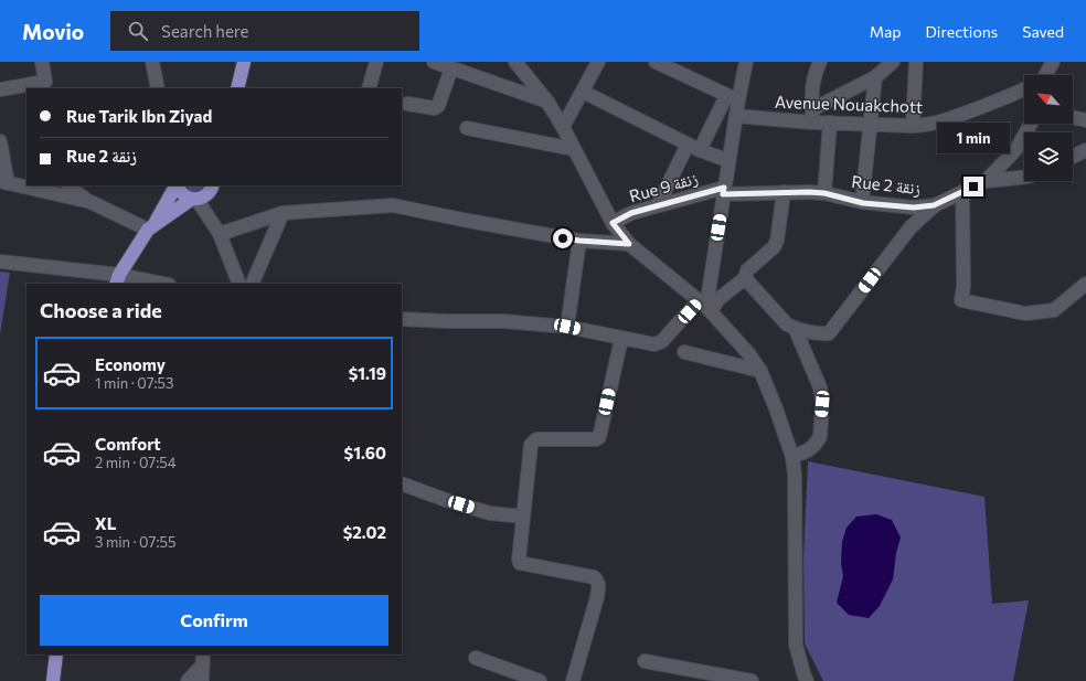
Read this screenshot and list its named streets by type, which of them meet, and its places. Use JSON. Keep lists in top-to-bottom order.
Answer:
{
  "streets": {
    "street": ["Avenue Nouakchott", "Rue 2 زنقة", "Rue 9 زنقة"]
  },
  "crossings": [
    ["Rue 2 زنقة", "Rue 9 زنقة"]
  ],
  "north": "top left",
  "page": {
    "header": "Movio",
    "search": "Search here",
    "nav": ["Map", "Directions", "Saved"],
    "banner": ["Rue Tarik Ibn Ziyad", "Rue 2 زنقة"],
    "bubble": "1 min",
    "heading": "Choose a ride",
    "list": [
      {
        "name": "Economy",
        "note": "1 min · 07:53",
        "value": "$1.19"
      },
      {
        "name": "Comfort",
        "note": "2 min · 07:54",
        "value": "$1.60"
      },
      {
        "name": "XL",
        "note": "3 min · 07:55",
        "value": "$2.02"
      }
    ],
    "buttons": "Confirm"
  }
}
